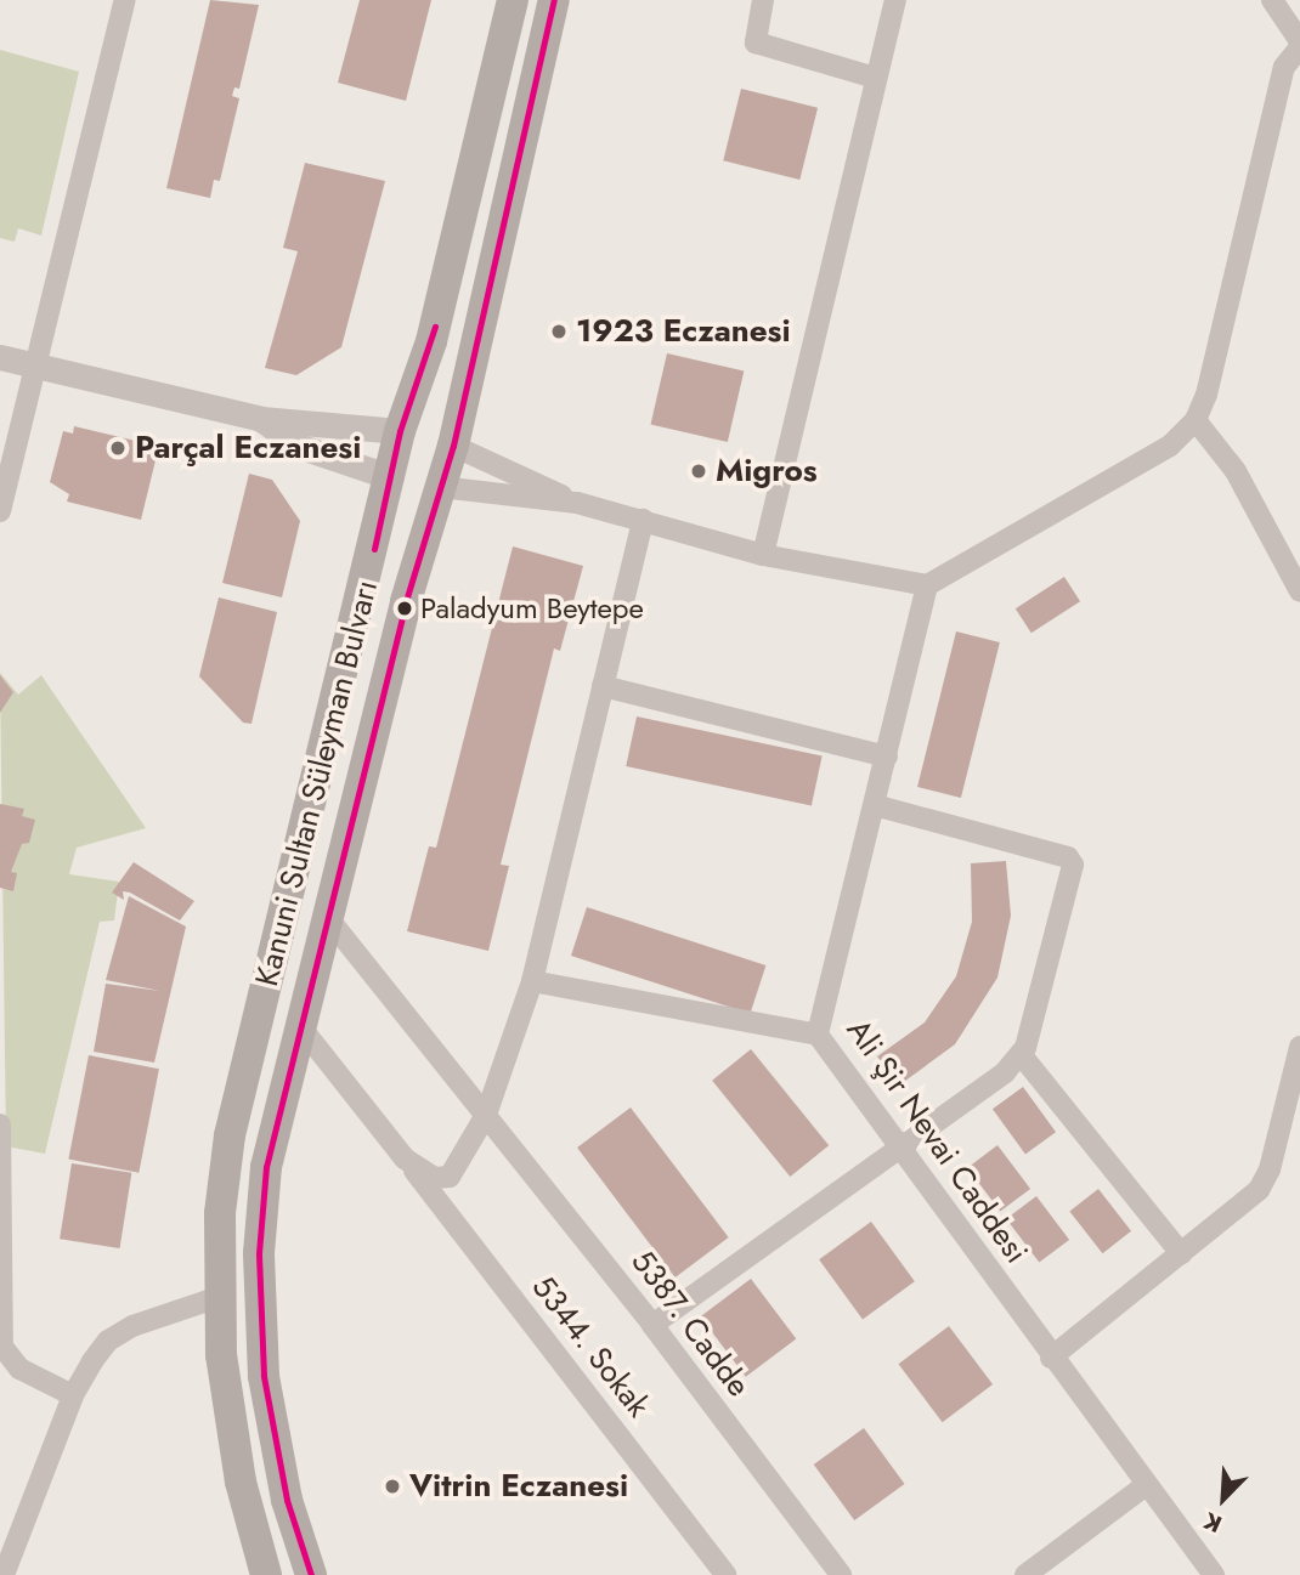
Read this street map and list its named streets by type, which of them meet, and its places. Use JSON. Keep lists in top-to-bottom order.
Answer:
{
  "streets": {
    "main road": ["Kanuni Sultan Süleyman Bulvarı"],
    "street": ["Ali Şir Nevai Caddesi", "5387. Cadde", "5344. Sokak"]
  },
  "crossings": [
    ["Kanuni Sultan Süleyman Bulvarı", "5387. Cadde"],
    ["Kanuni Sultan Süleyman Bulvarı", "5344. Sokak"]
  ],
  "places": [
    "1923 Eczanesi",
    "Parçal Eczanesi",
    "Migros",
    "Paladyum Beytepe",
    "Vitrin Eczanesi"
  ],
  "north": "bottom left"
}
